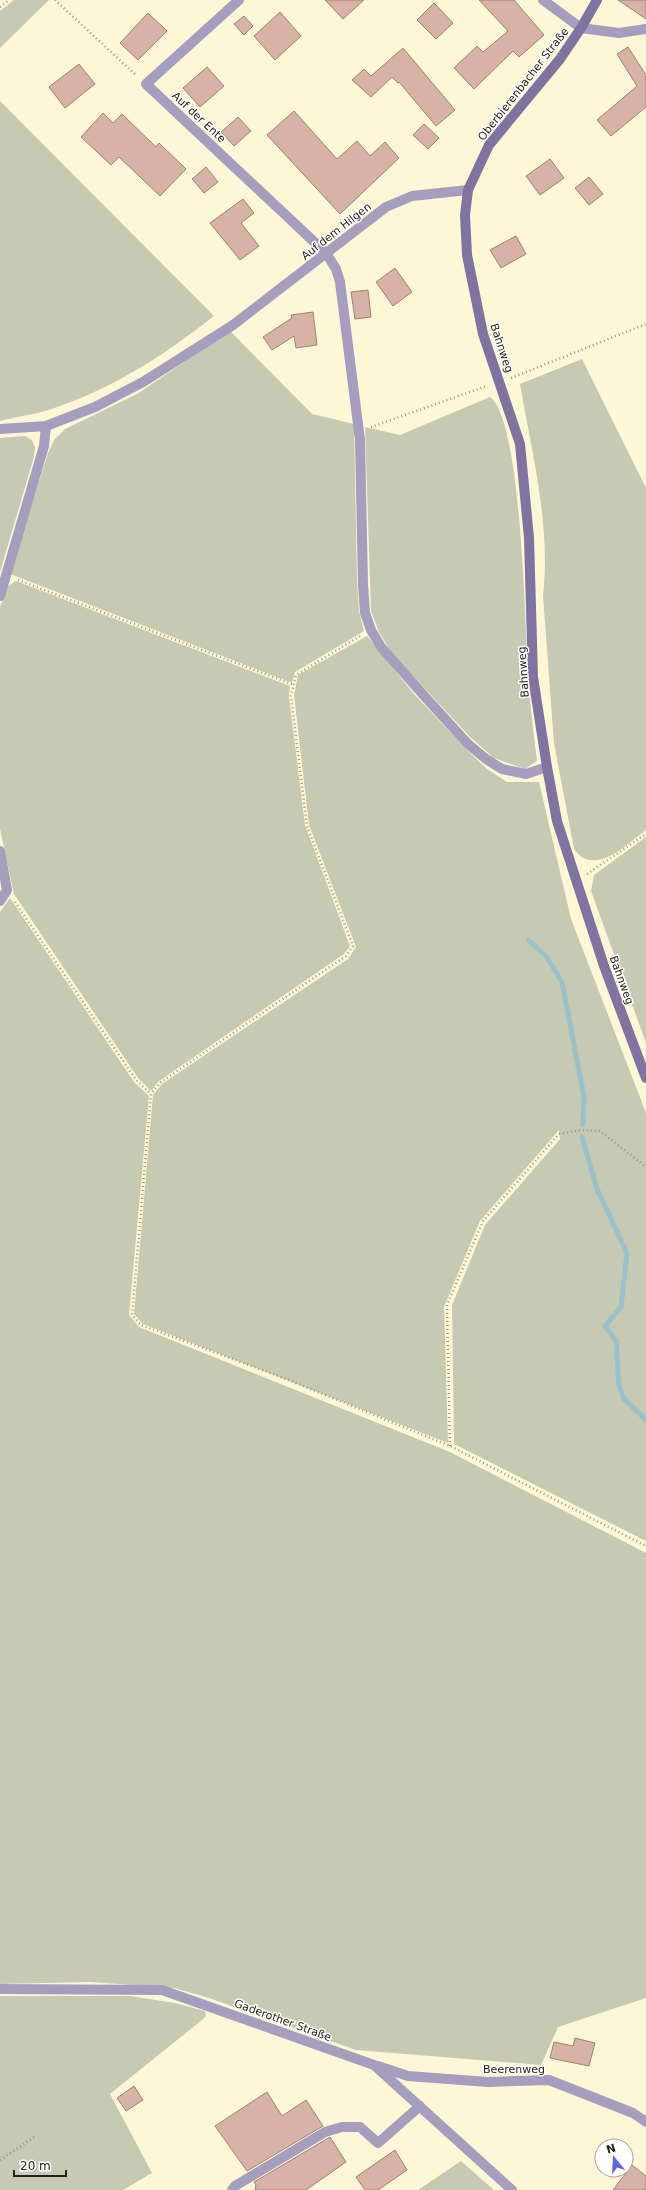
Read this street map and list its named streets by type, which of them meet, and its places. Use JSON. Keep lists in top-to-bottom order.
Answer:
{
  "streets": {
    "main road": ["Oberbierenbacher Straße", "Bahnweg"],
    "street": [
      "Auf der Ente",
      "Auf dem Hilgen",
      "Gaderother Straße",
      "Beerenweg"
    ]
  },
  "crossings": [
    ["Oberbierenbacher Straße", "Auf dem Hilgen"],
    ["Oberbierenbacher Straße", "Bahnweg"],
    ["Auf der Ente", "Auf dem Hilgen"],
    ["Auf der Ente", "Bahnweg"],
    ["Gaderother Straße", "Beerenweg"]
  ],
  "scale_bar": "20 m",
  "north": "top"
}
